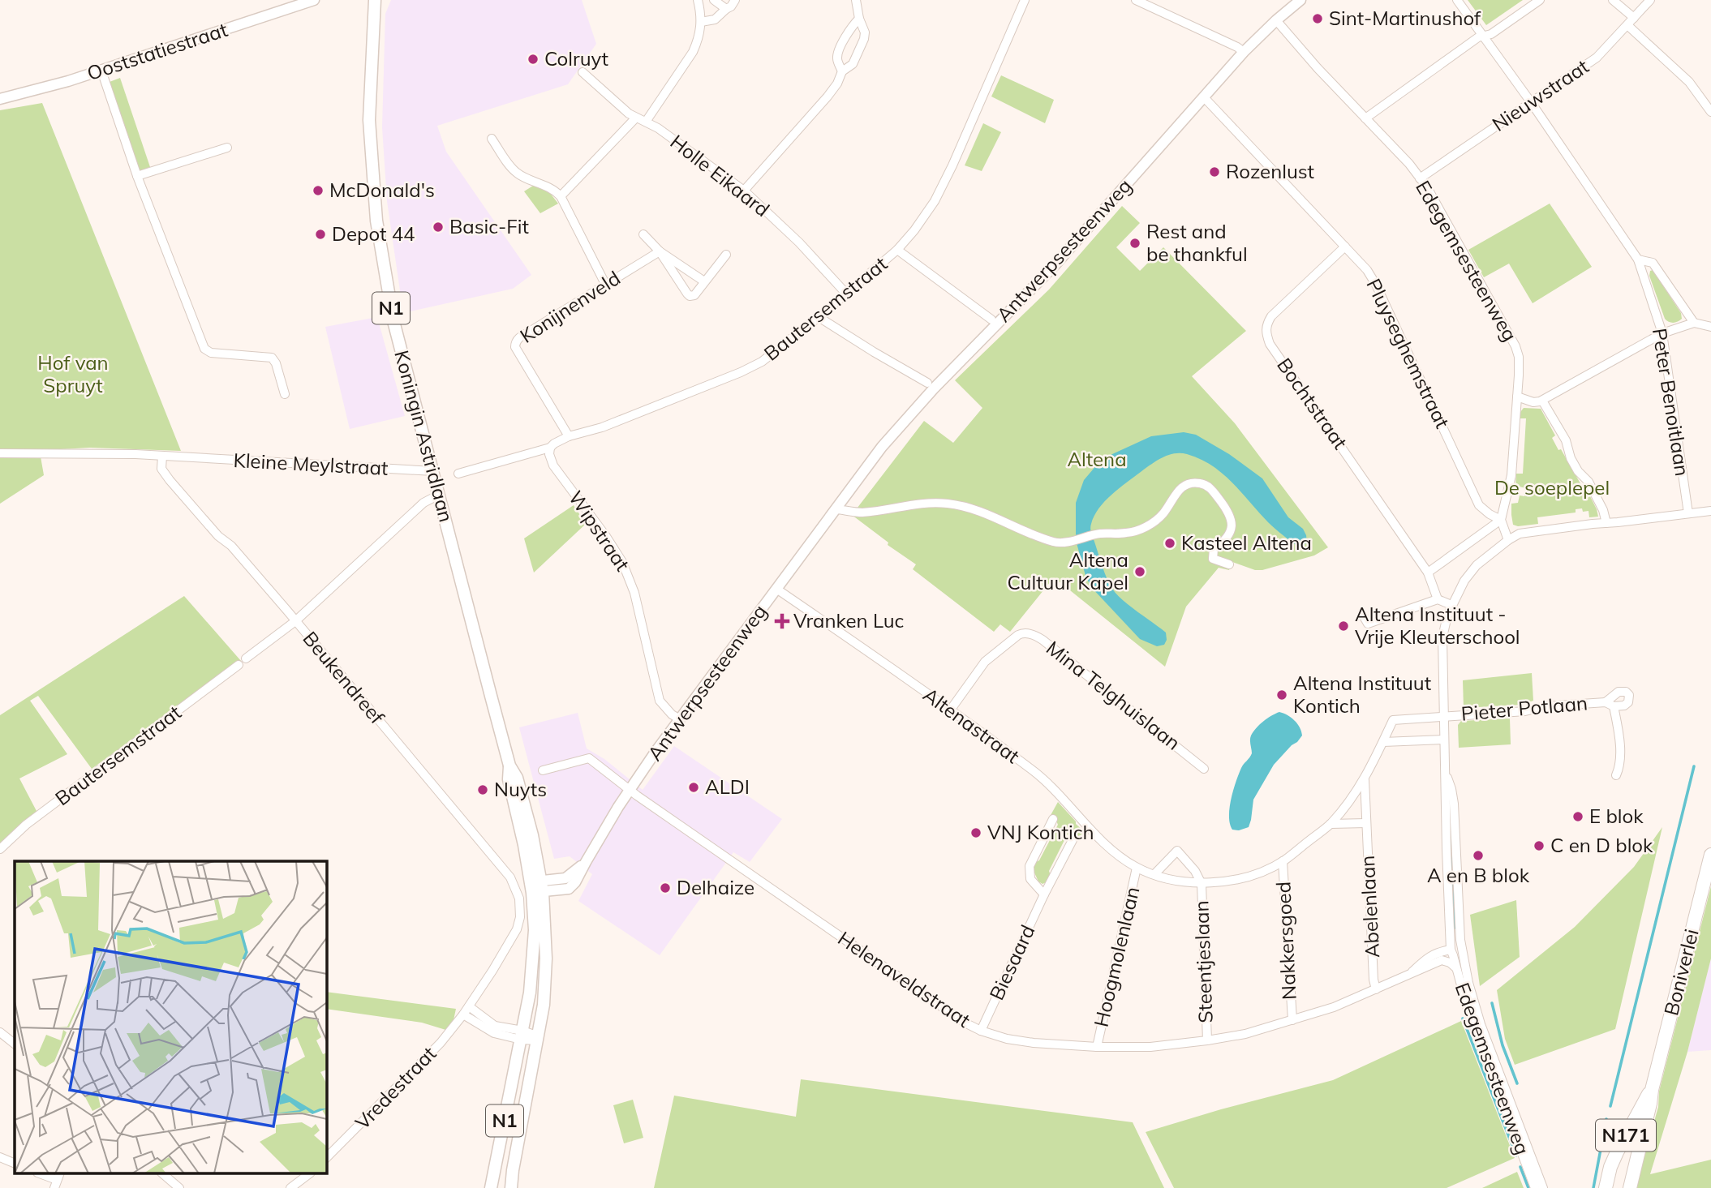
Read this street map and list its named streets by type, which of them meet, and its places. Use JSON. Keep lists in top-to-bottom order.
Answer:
{
  "streets": {
    "highway": ["Boniverlei", "N171"],
    "main road": ["N1", "Koningin Astridlaan"],
    "street": [
      "Ooststatiestraat",
      "Nieuwstraat",
      "Holle Eikaard",
      "Antwerpsesteenweg",
      "Edegemsesteenweg",
      "Konijnenveld",
      "Bautersemstraat",
      "Pluyseghemstraat",
      "Peter Benoitlaan",
      "Bochtstraat",
      "Kleine Meylstraat",
      "Wipstraat",
      "Beukendreef",
      "Mina Telghuislaan",
      "Pieter Potlaan",
      "Altenastraat",
      "Abelenlaan",
      "Nakkersgoed",
      "Hoogmolenlaan",
      "Steentjeslaan",
      "Biesaard",
      "Helenaveldstraat",
      "Vredestraat"
    ]
  },
  "crossings": [
    ["Nieuwstraat", "Edegemsesteenweg"],
    ["Nieuwstraat", "Peter Benoitlaan"],
    ["Holle Eikaard", "Bautersemstraat"],
    ["Antwerpsesteenweg", "Edegemsesteenweg"],
    ["Antwerpsesteenweg", "N1"],
    ["Antwerpsesteenweg", "Pluyseghemstraat"],
    ["Antwerpsesteenweg", "Koningin Astridlaan"],
    ["Antwerpsesteenweg", "Wipstraat"],
    ["Antwerpsesteenweg", "Altenastraat"],
    ["Antwerpsesteenweg", "Helenaveldstraat"],
    ["Edegemsesteenweg", "Pluyseghemstraat"],
    ["Edegemsesteenweg", "Pieter Potlaan"],
    ["Edegemsesteenweg", "Altenastraat"],
    ["Edegemsesteenweg", "Helenaveldstraat"],
    ["Konijnenveld", "Bautersemstraat"],
    ["N1", "Koningin Astridlaan"],
    ["Bautersemstraat", "Wipstraat"],
    ["Pluyseghemstraat", "Bochtstraat"],
    ["Koningin Astridlaan", "Kleine Meylstraat"],
    ["Kleine Meylstraat", "Beukendreef"],
    ["Beukendreef", "Vredestraat"],
    ["Mina Telghuislaan", "Altenastraat"],
    ["Pieter Potlaan", "Altenastraat"],
    ["Altenastraat", "Abelenlaan"],
    ["Altenastraat", "Nakkersgoed"],
    ["Altenastraat", "Hoogmolenlaan"],
    ["Altenastraat", "Steentjeslaan"],
    ["Abelenlaan", "Helenaveldstraat"],
    ["Nakkersgoed", "Helenaveldstraat"],
    ["Hoogmolenlaan", "Helenaveldstraat"],
    ["Steentjeslaan", "Helenaveldstraat"],
    ["Biesaard", "Helenaveldstraat"]
  ],
  "parks": ["Hof van Spruyt", "Altena", "De soeplepel"],
  "places": {
    "other": [
      "Sint-Martinushof",
      "Colruyt",
      "Rozenlust",
      "McDonald's",
      "Basic-Fit",
      "Depot 44",
      "Rest and be thankful",
      "Kasteel Altena",
      "Altena Cultuur Kapel",
      "Altena Instituut - Vrije Kleuterschool",
      "Altena Instituut Kontich",
      "ALDI",
      "Nuyts",
      "E blok",
      "VNJ Kontich",
      "C en D blok",
      "A en B blok",
      "Delhaize"
    ],
    "health": ["Vranken Luc"]
  }
}
